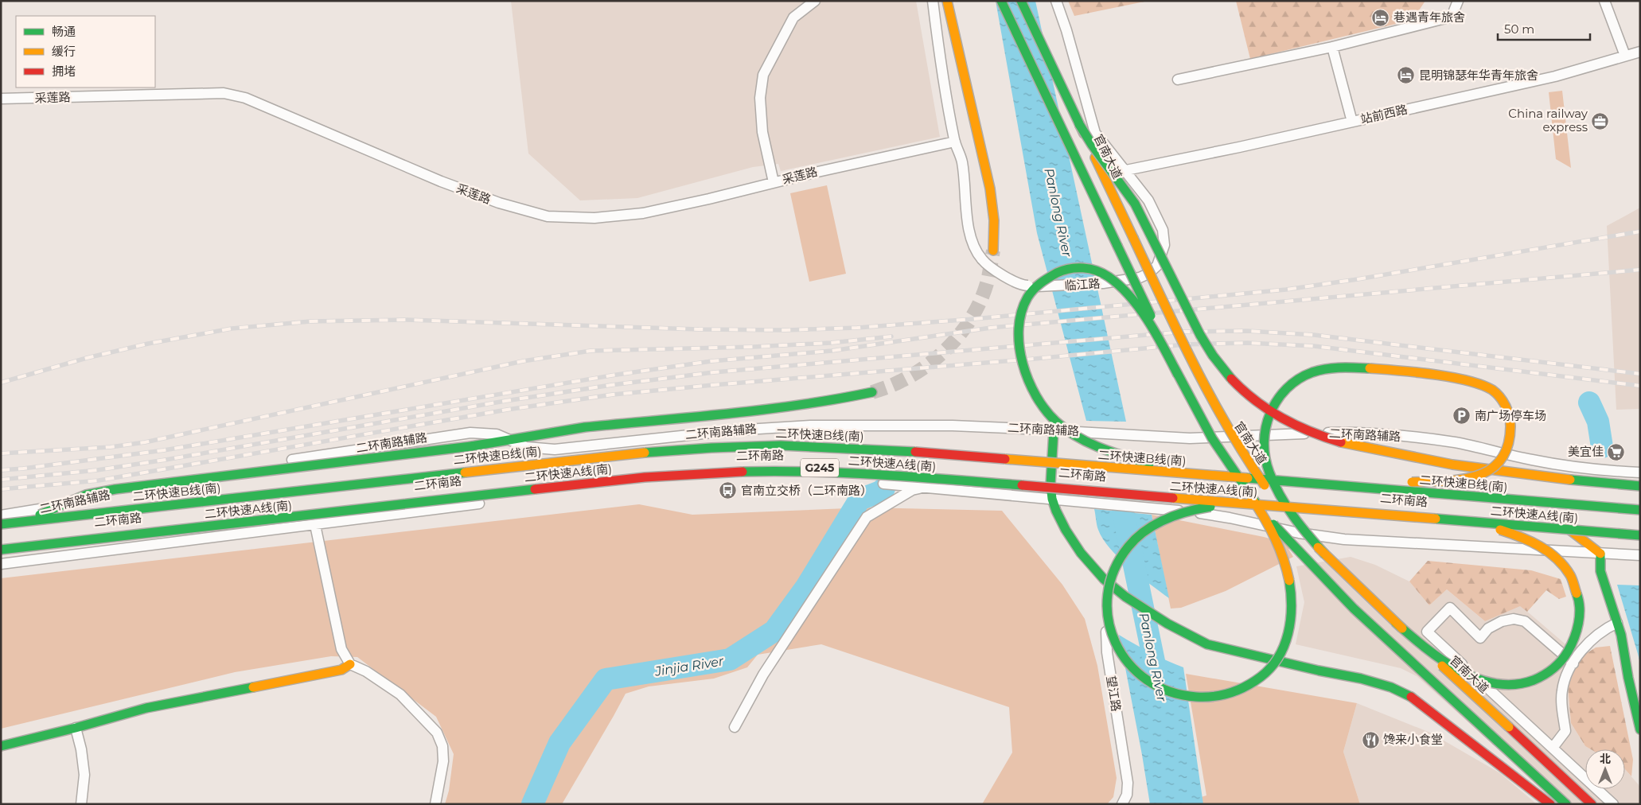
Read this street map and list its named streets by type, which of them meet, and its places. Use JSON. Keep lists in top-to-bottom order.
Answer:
{
  "streets": {
    "main road": [
      "官南大道",
      "二环快速B线(南)",
      "二环南路",
      "二环快速A线(南)",
      "G245"
    ],
    "street": [
      "采莲路",
      "站前西路",
      "临江路",
      "二环南路辅路",
      "望江路"
    ]
  },
  "crossings": [
    ["采莲路", "临江路"],
    ["站前西路", "临江路"]
  ],
  "water": ["Panlong River", "Jinjia River"],
  "places": {
    "hotel": ["巷遇青年旅舍", "昆明锦瑟年华青年旅舍"],
    "office": ["China railway express"],
    "parking": ["南广场停车场"],
    "supermarket": ["美宜佳"],
    "bus stop": ["官南立交桥（二环南路）"],
    "restaurant": ["馋来小食堂"]
  },
  "legend": ["畅通", "缓行", "拥堵"],
  "scale_bar": "50 m",
  "north": "top"
}
